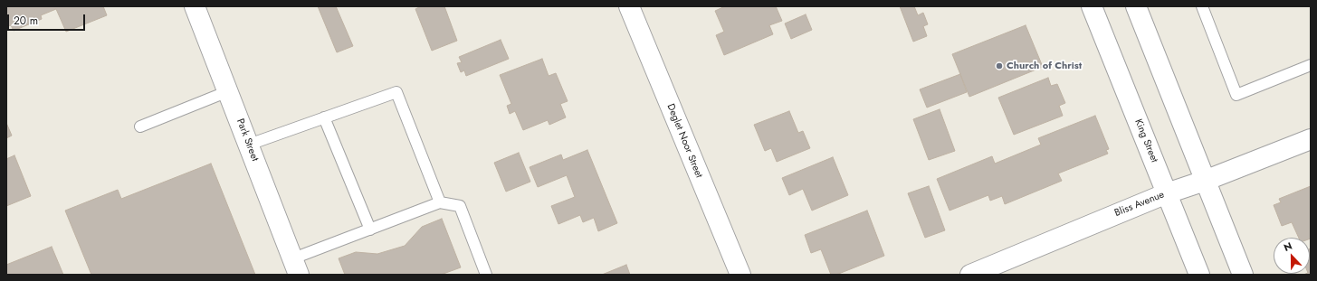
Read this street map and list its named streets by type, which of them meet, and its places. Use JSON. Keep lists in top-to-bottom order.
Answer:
{
  "streets": {
    "street": [
      "Park Street",
      "Deglet Noor Street",
      "King Street",
      "Bliss Avenue"
    ]
  },
  "crossings": [
    ["King Street", "Bliss Avenue"]
  ],
  "places": ["Church of Christ"],
  "scale_bar": "20 m",
  "north": "top"
}
